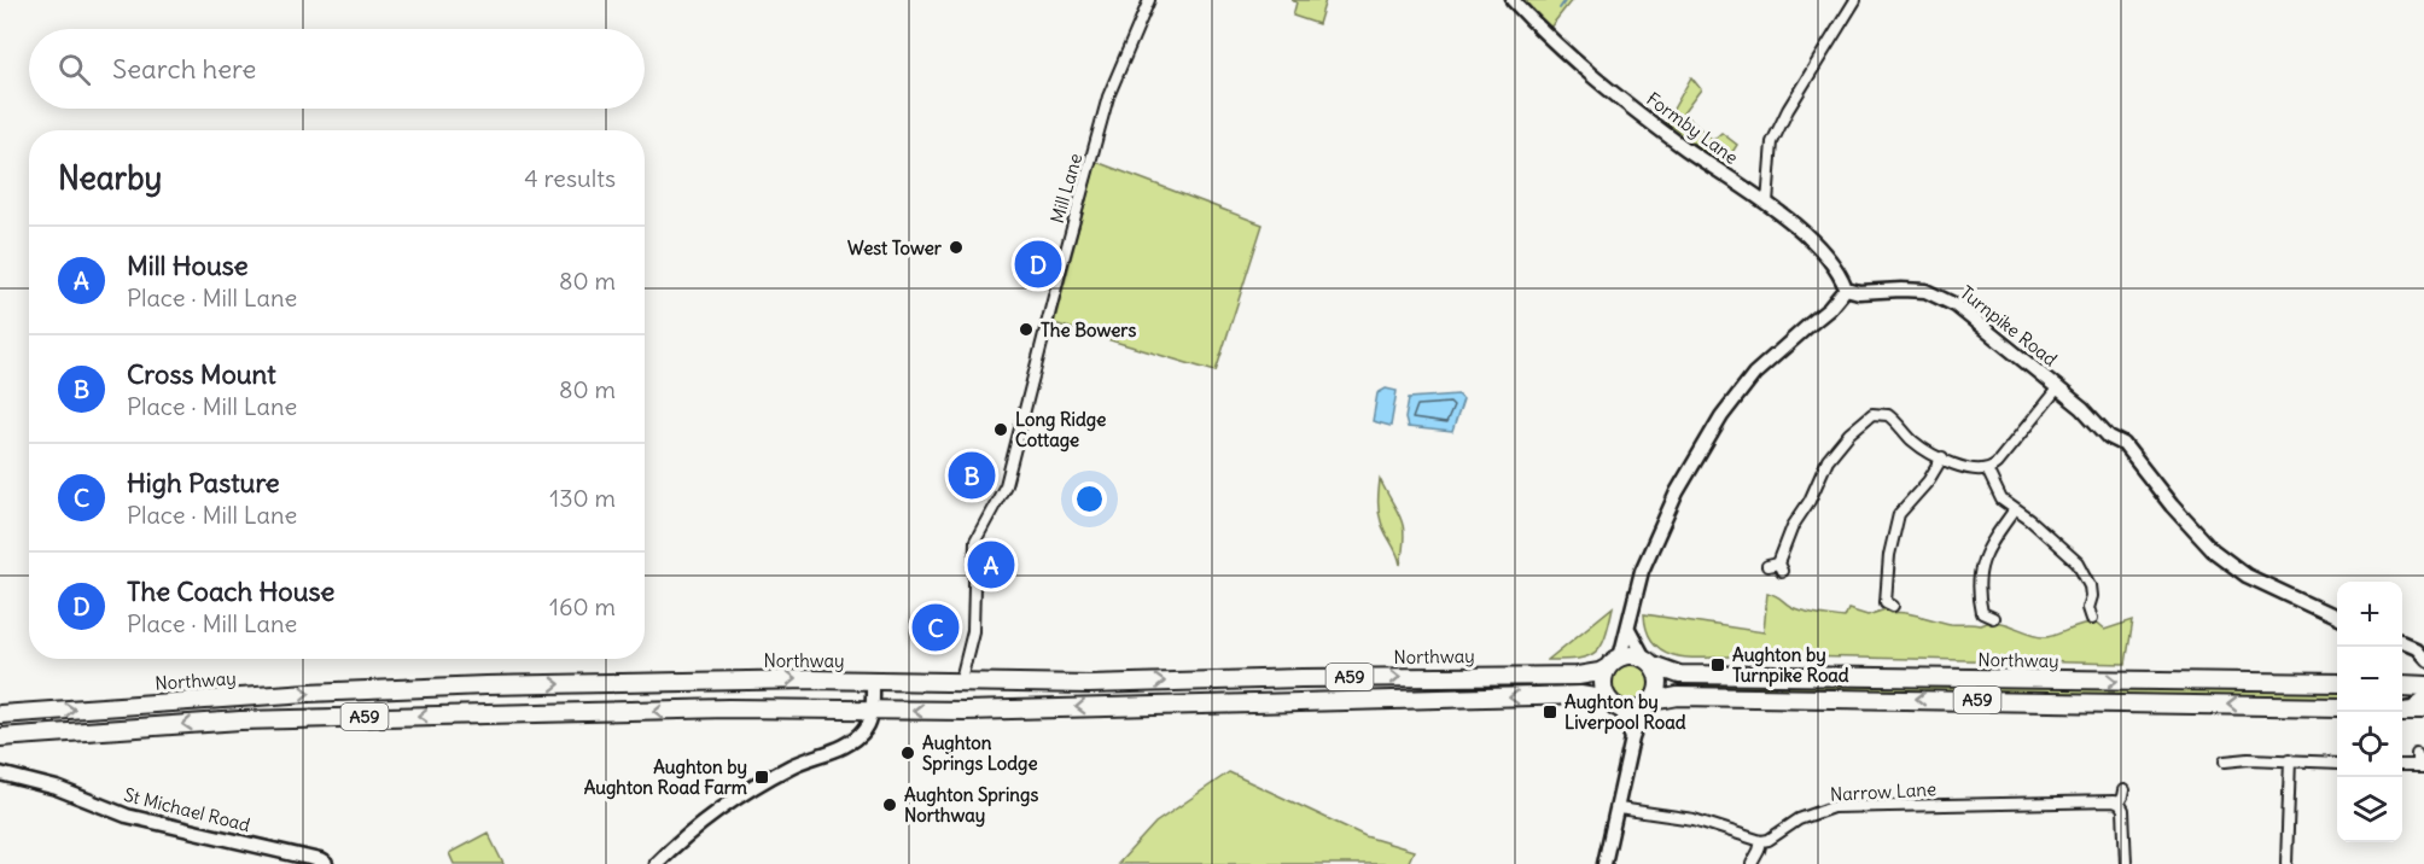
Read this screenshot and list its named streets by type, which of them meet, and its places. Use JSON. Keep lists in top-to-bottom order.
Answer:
{
  "streets": {
    "highway": ["Northway", "A59"],
    "street": [
      "Formby Lane",
      "Mill Lane",
      "Turnpike Road",
      "Narrow Lane",
      "St Michael Road"
    ]
  },
  "crossings": [
    ["Formby Lane", "Turnpike Road"],
    ["Mill Lane", "Northway"],
    ["Northway", "A59"]
  ],
  "places": {
    "other": [
      "West Tower",
      "The Bowers",
      "Long Ridge Cottage",
      "Aughton Springs Lodge",
      "Aughton Springs Northway"
    ],
    "transit": ["Aughton by Turnpike Road", "Aughton by Liverpool Road", "Aughton by Aughton Road Farm"]
  },
  "page": {
    "search": "Search here",
    "heading": ["Nearby", "4 results"],
    "list": [
      {
        "mark": "A",
        "name": "Mill House",
        "note": "Place · Mill Lane",
        "value": "80 m"
      },
      {
        "mark": "B",
        "name": "Cross Mount",
        "note": "Place · Mill Lane",
        "value": "80 m"
      },
      {
        "mark": "C",
        "name": "High Pasture",
        "note": "Place · Mill Lane",
        "value": "130 m"
      },
      {
        "mark": "D",
        "name": "The Coach House",
        "note": "Place · Mill Lane",
        "value": "160 m"
      }
    ],
    "pins": [
      "D",
      "B",
      "A",
      "C"
    ],
    "map_buttons": ["+", "−"]
  }
}
